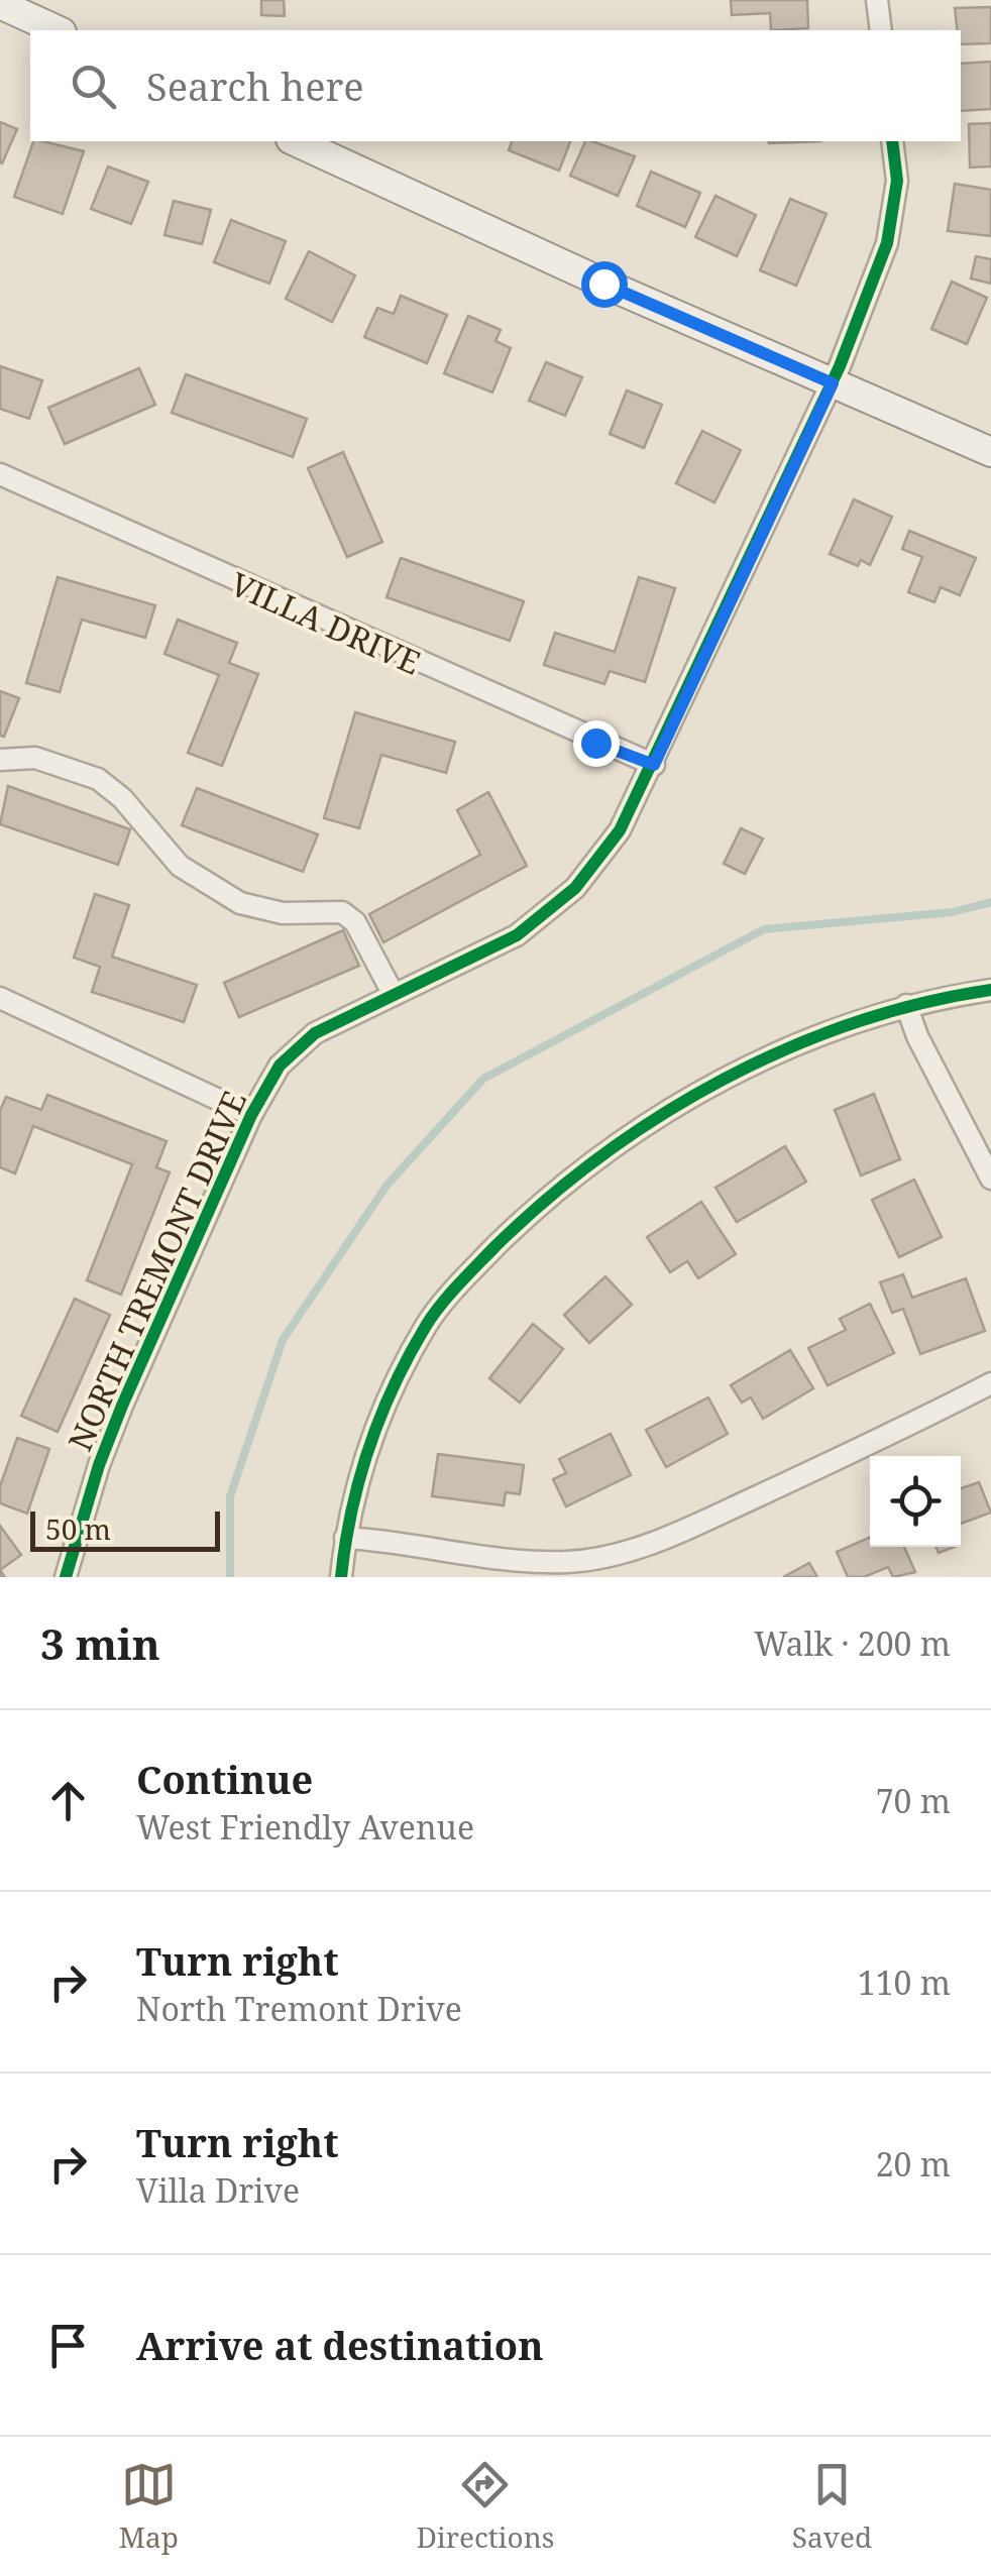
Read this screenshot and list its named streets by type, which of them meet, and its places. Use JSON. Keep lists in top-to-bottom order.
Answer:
{
  "streets": {
    "street": ["VILLA DRIVE", "NORTH TREMONT DRIVE"]
  },
  "crossings": [
    ["VILLA DRIVE", "NORTH TREMONT DRIVE"]
  ],
  "scale_bar": "50 m",
  "page": {
    "search": "Search here",
    "scale": "50 m",
    "heading": ["3 min", "Walk · 200 m"],
    "list": [
      ["Continue", "West Friendly Avenue", "70 m"],
      ["Turn right", "North Tremont Drive", "110 m"],
      ["Turn right", "Villa Drive", "20 m"],
      "Arrive at destination"
    ],
    "nav": ["Map", "Directions", "Saved"]
  }
}
